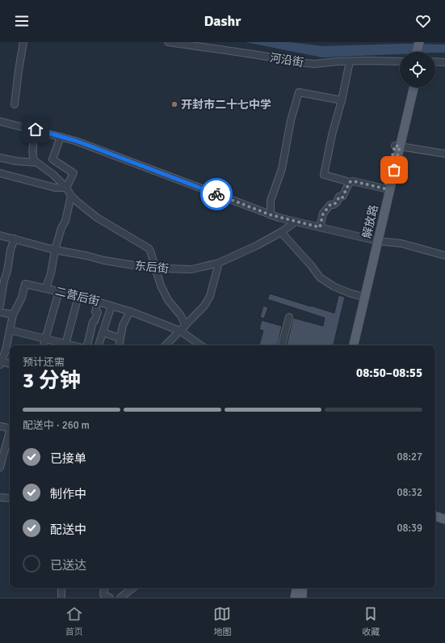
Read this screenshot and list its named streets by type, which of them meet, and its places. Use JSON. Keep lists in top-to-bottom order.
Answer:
{
  "streets": {
    "main road": ["解放路"],
    "street": ["河沿街", "东后街", "二营后街"]
  },
  "places": ["开封市二十七中学"],
  "page": {
    "header": "Dashr",
    "heading": ["3 分钟", "预计还需", "08:50–08:55"],
    "bar": "配送中 · 260 m",
    "list": [
      ["已接单", "08:27"],
      ["制作中", "08:32"],
      ["配送中", "08:39"],
      "已送达"
    ],
    "tabs": ["首页", "地图", "收藏"]
  }
}
